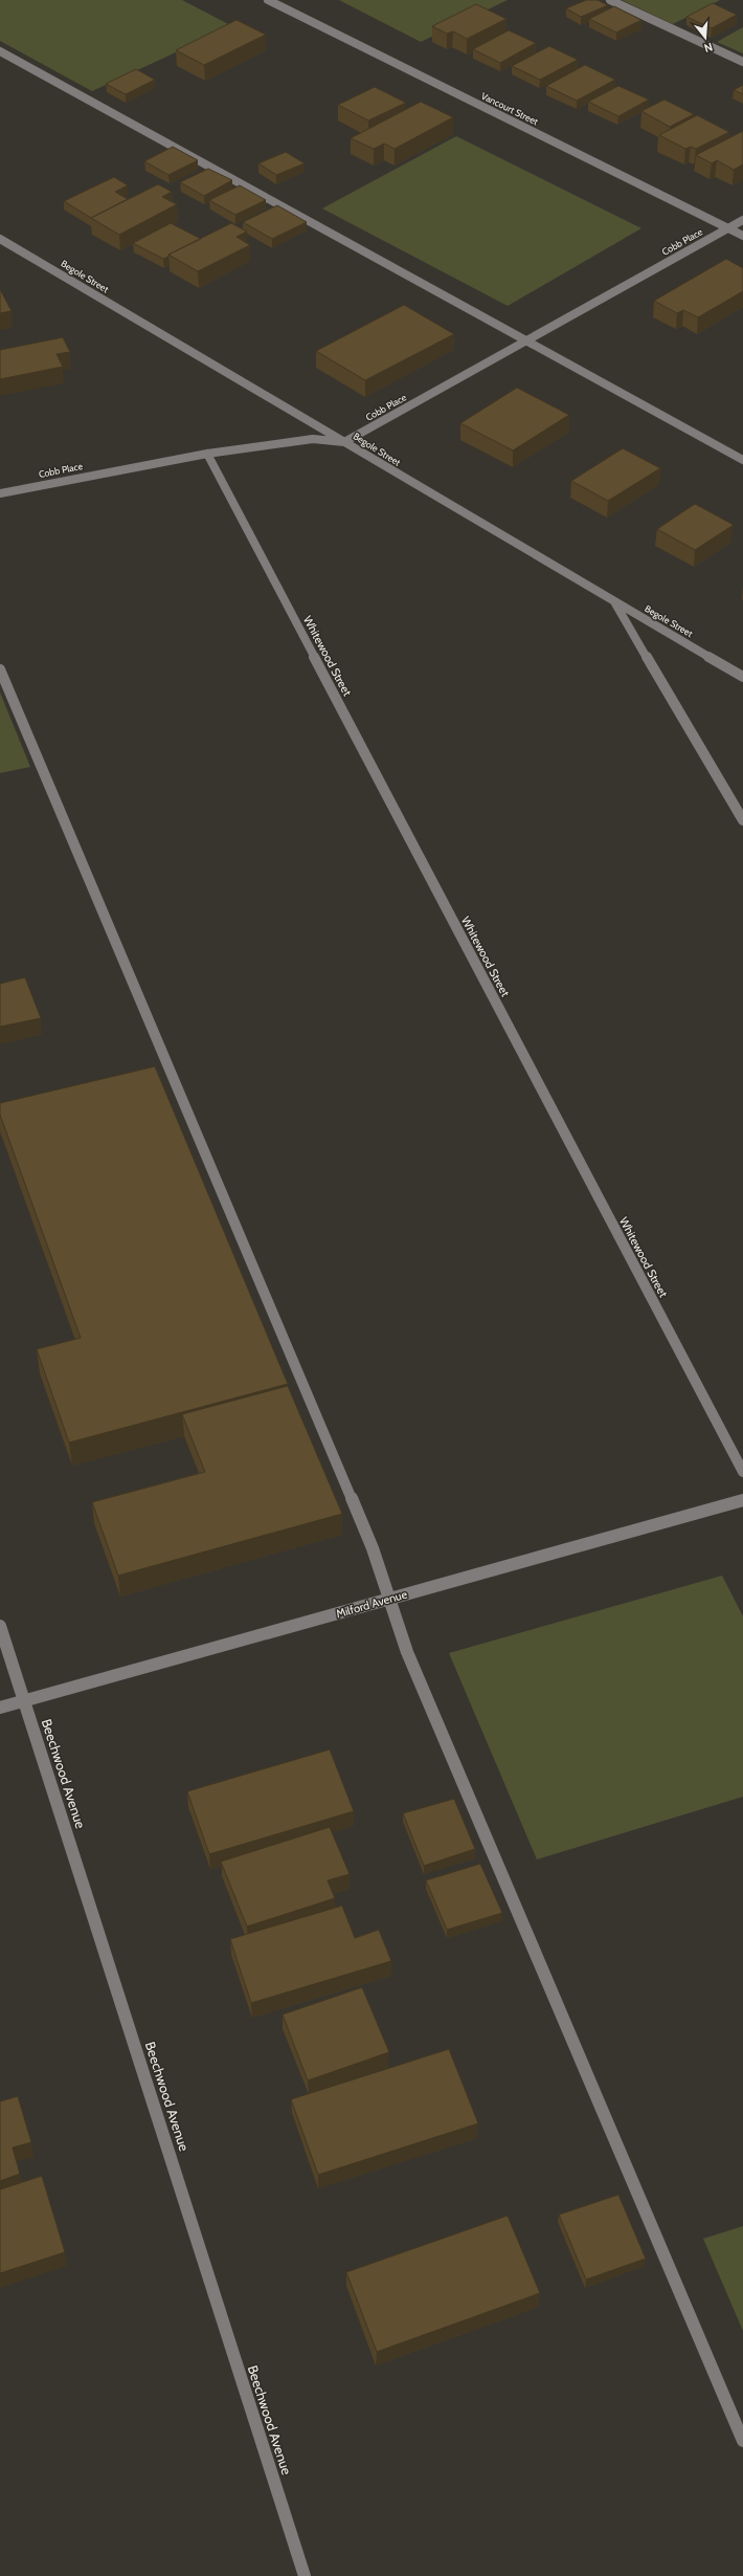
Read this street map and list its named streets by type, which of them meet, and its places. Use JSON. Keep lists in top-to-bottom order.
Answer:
{
  "streets": {
    "street": [
      "Vancourt Street",
      "Cobb Place",
      "Begole Street",
      "Whitewood Street",
      "Milford Avenue",
      "Beechwood Avenue"
    ]
  },
  "crossings": [
    ["Vancourt Street", "Cobb Place"],
    ["Cobb Place", "Begole Street"],
    ["Cobb Place", "Whitewood Street"],
    ["Milford Avenue", "Beechwood Avenue"]
  ],
  "north": "bottom"
}
